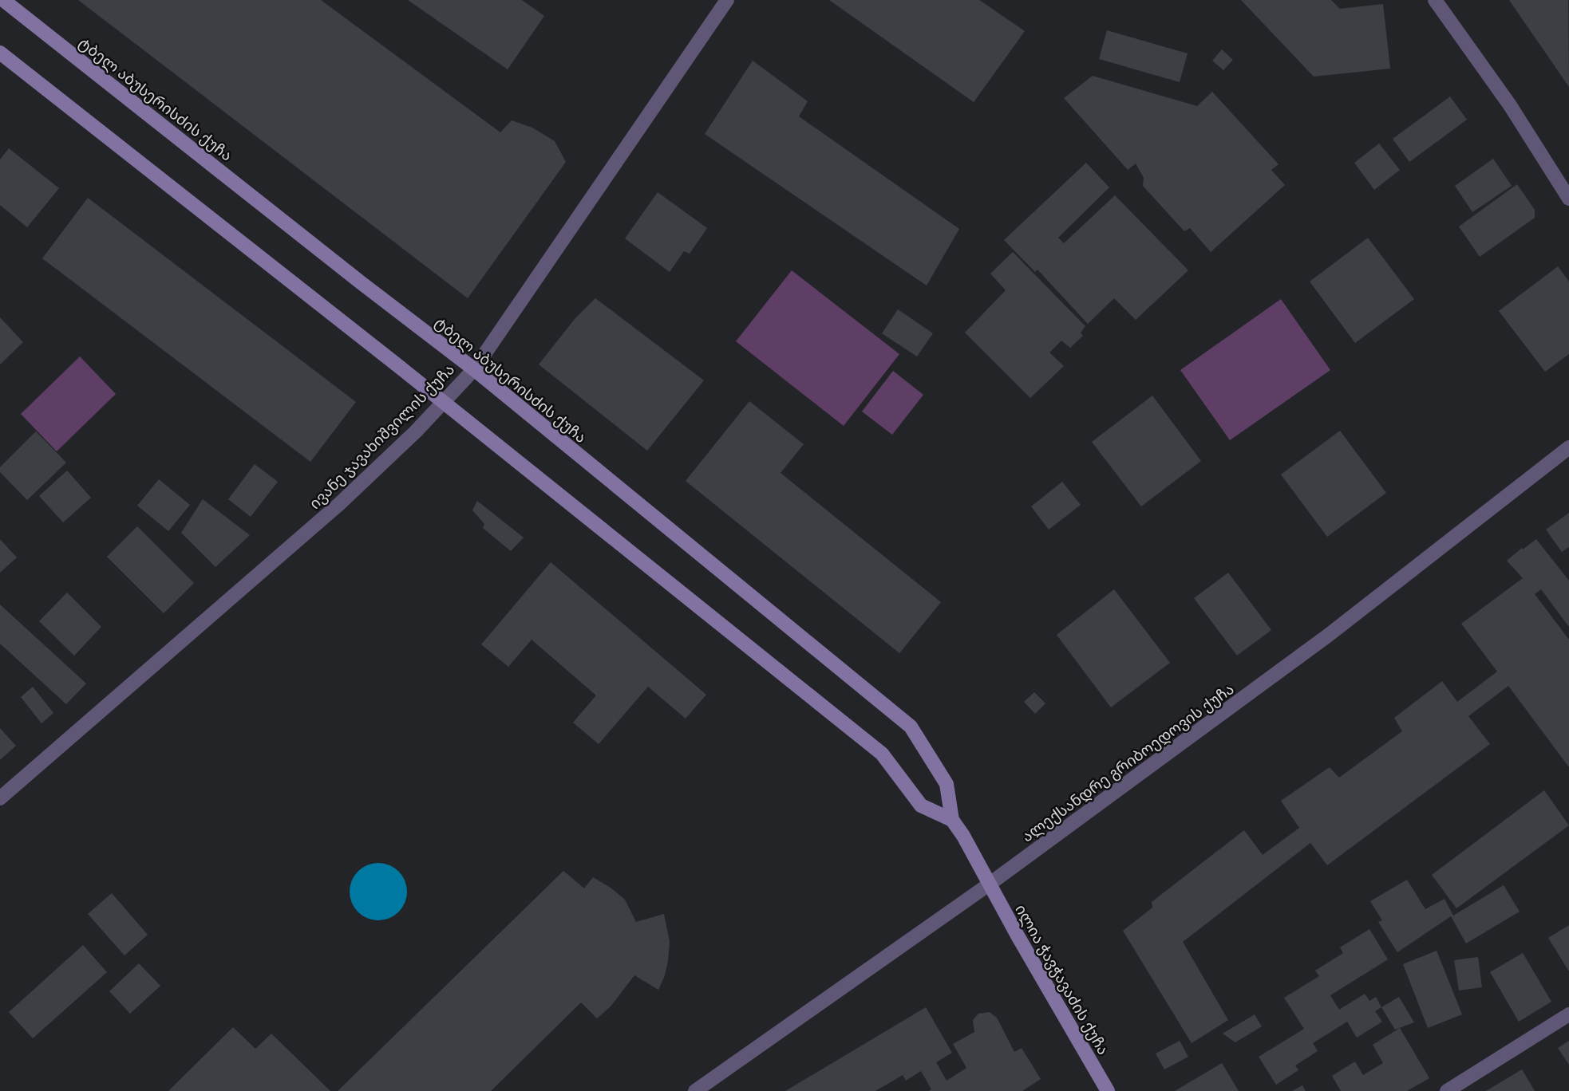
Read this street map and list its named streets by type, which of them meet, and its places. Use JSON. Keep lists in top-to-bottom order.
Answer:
{
  "streets": {
    "main road": ["ტბელ აბუსერისძის ქუჩა", "ილია ჭავჭავაძის ქუჩა"],
    "street": ["ივანე ჯავახიშვილის ქუჩა", "ალექსანდრე გრიბოედოვის ქუჩა"]
  },
  "crossings": [
    ["ტბელ აბუსერისძის ქუჩა", "ივანე ჯავახიშვილის ქუჩა"],
    ["ტბელ აბუსერისძის ქუჩა", "ალექსანდრე გრიბოედოვის ქუჩა"],
    ["ტბელ აბუსერისძის ქუჩა", "ილია ჭავჭავაძის ქუჩა"],
    ["ალექსანდრე გრიბოედოვის ქუჩა", "ილია ჭავჭავაძის ქუჩა"]
  ]
}
